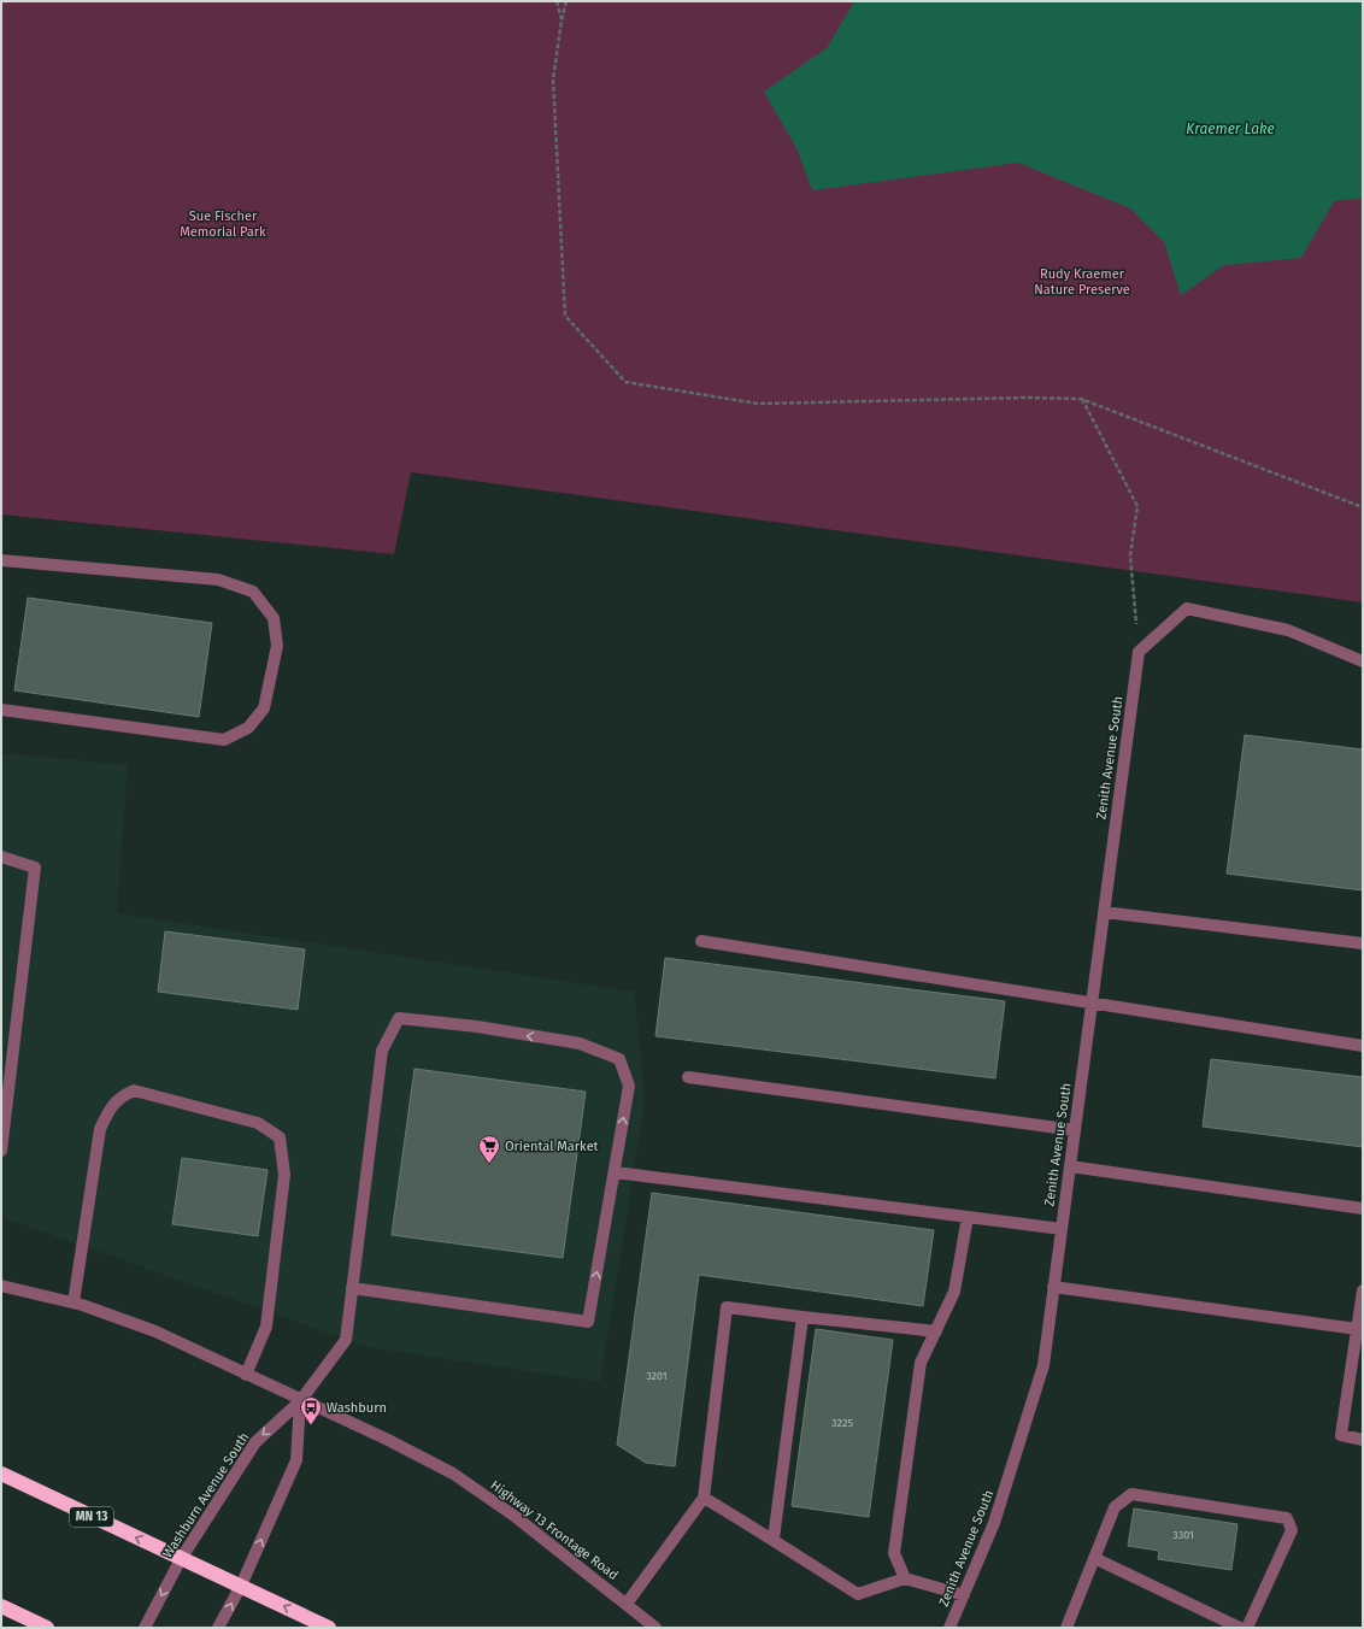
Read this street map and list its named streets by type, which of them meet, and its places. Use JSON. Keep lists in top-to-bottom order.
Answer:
{
  "streets": {
    "highway": ["MN 13"],
    "street": ["Zenith Avenue South", "Washburn Avenue South", "Highway 13 Frontage Road"]
  },
  "crossings": [
    ["Washburn Avenue South", "MN 13"],
    ["Washburn Avenue South", "Highway 13 Frontage Road"]
  ],
  "water": ["Kraemer Lake"],
  "parks": ["Sue Fischer Memorial Park", "Rudy Kraemer Nature Preserve"],
  "places": {
    "supermarket": ["Oriental Market"],
    "bus stop": ["Washburn"]
  },
  "house_numbers": ["3201", "3225", "3301"]
}
